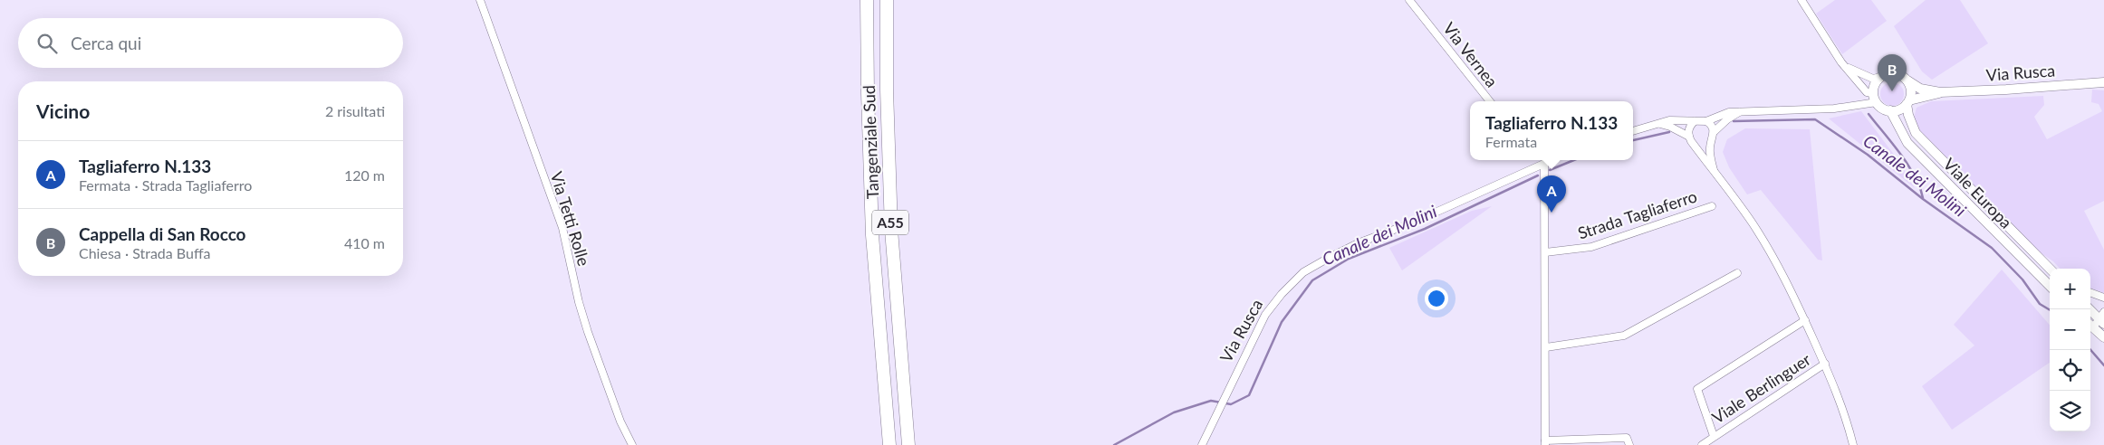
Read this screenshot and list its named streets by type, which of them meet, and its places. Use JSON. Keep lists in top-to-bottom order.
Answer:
{
  "streets": {
    "highway": ["Tangenziale Sud", "A55"],
    "street": [
      "Via Vernea",
      "Via Rusca",
      "Viale Europa",
      "Strada Tagliaferro",
      "Via Tetti Rolle",
      "Viale Berlinguer"
    ]
  },
  "crossings": [
    ["Via Rusca", "Viale Europa"]
  ],
  "water": ["Canale dei Molini"],
  "page": {
    "search": "Cerca qui",
    "pins": ["B", "A"],
    "heading": ["Vicino", "2 risultati"],
    "popup": ["Tagliaferro N.133", "Fermata"],
    "list": [
      {
        "mark": "A",
        "name": "Tagliaferro N.133",
        "note": "Fermata · Strada Tagliaferro",
        "value": "120 m"
      },
      {
        "mark": "B",
        "name": "Cappella di San Rocco",
        "note": "Chiesa · Strada Buffa",
        "value": "410 m"
      }
    ],
    "map_buttons": ["+", "−"]
  }
}
